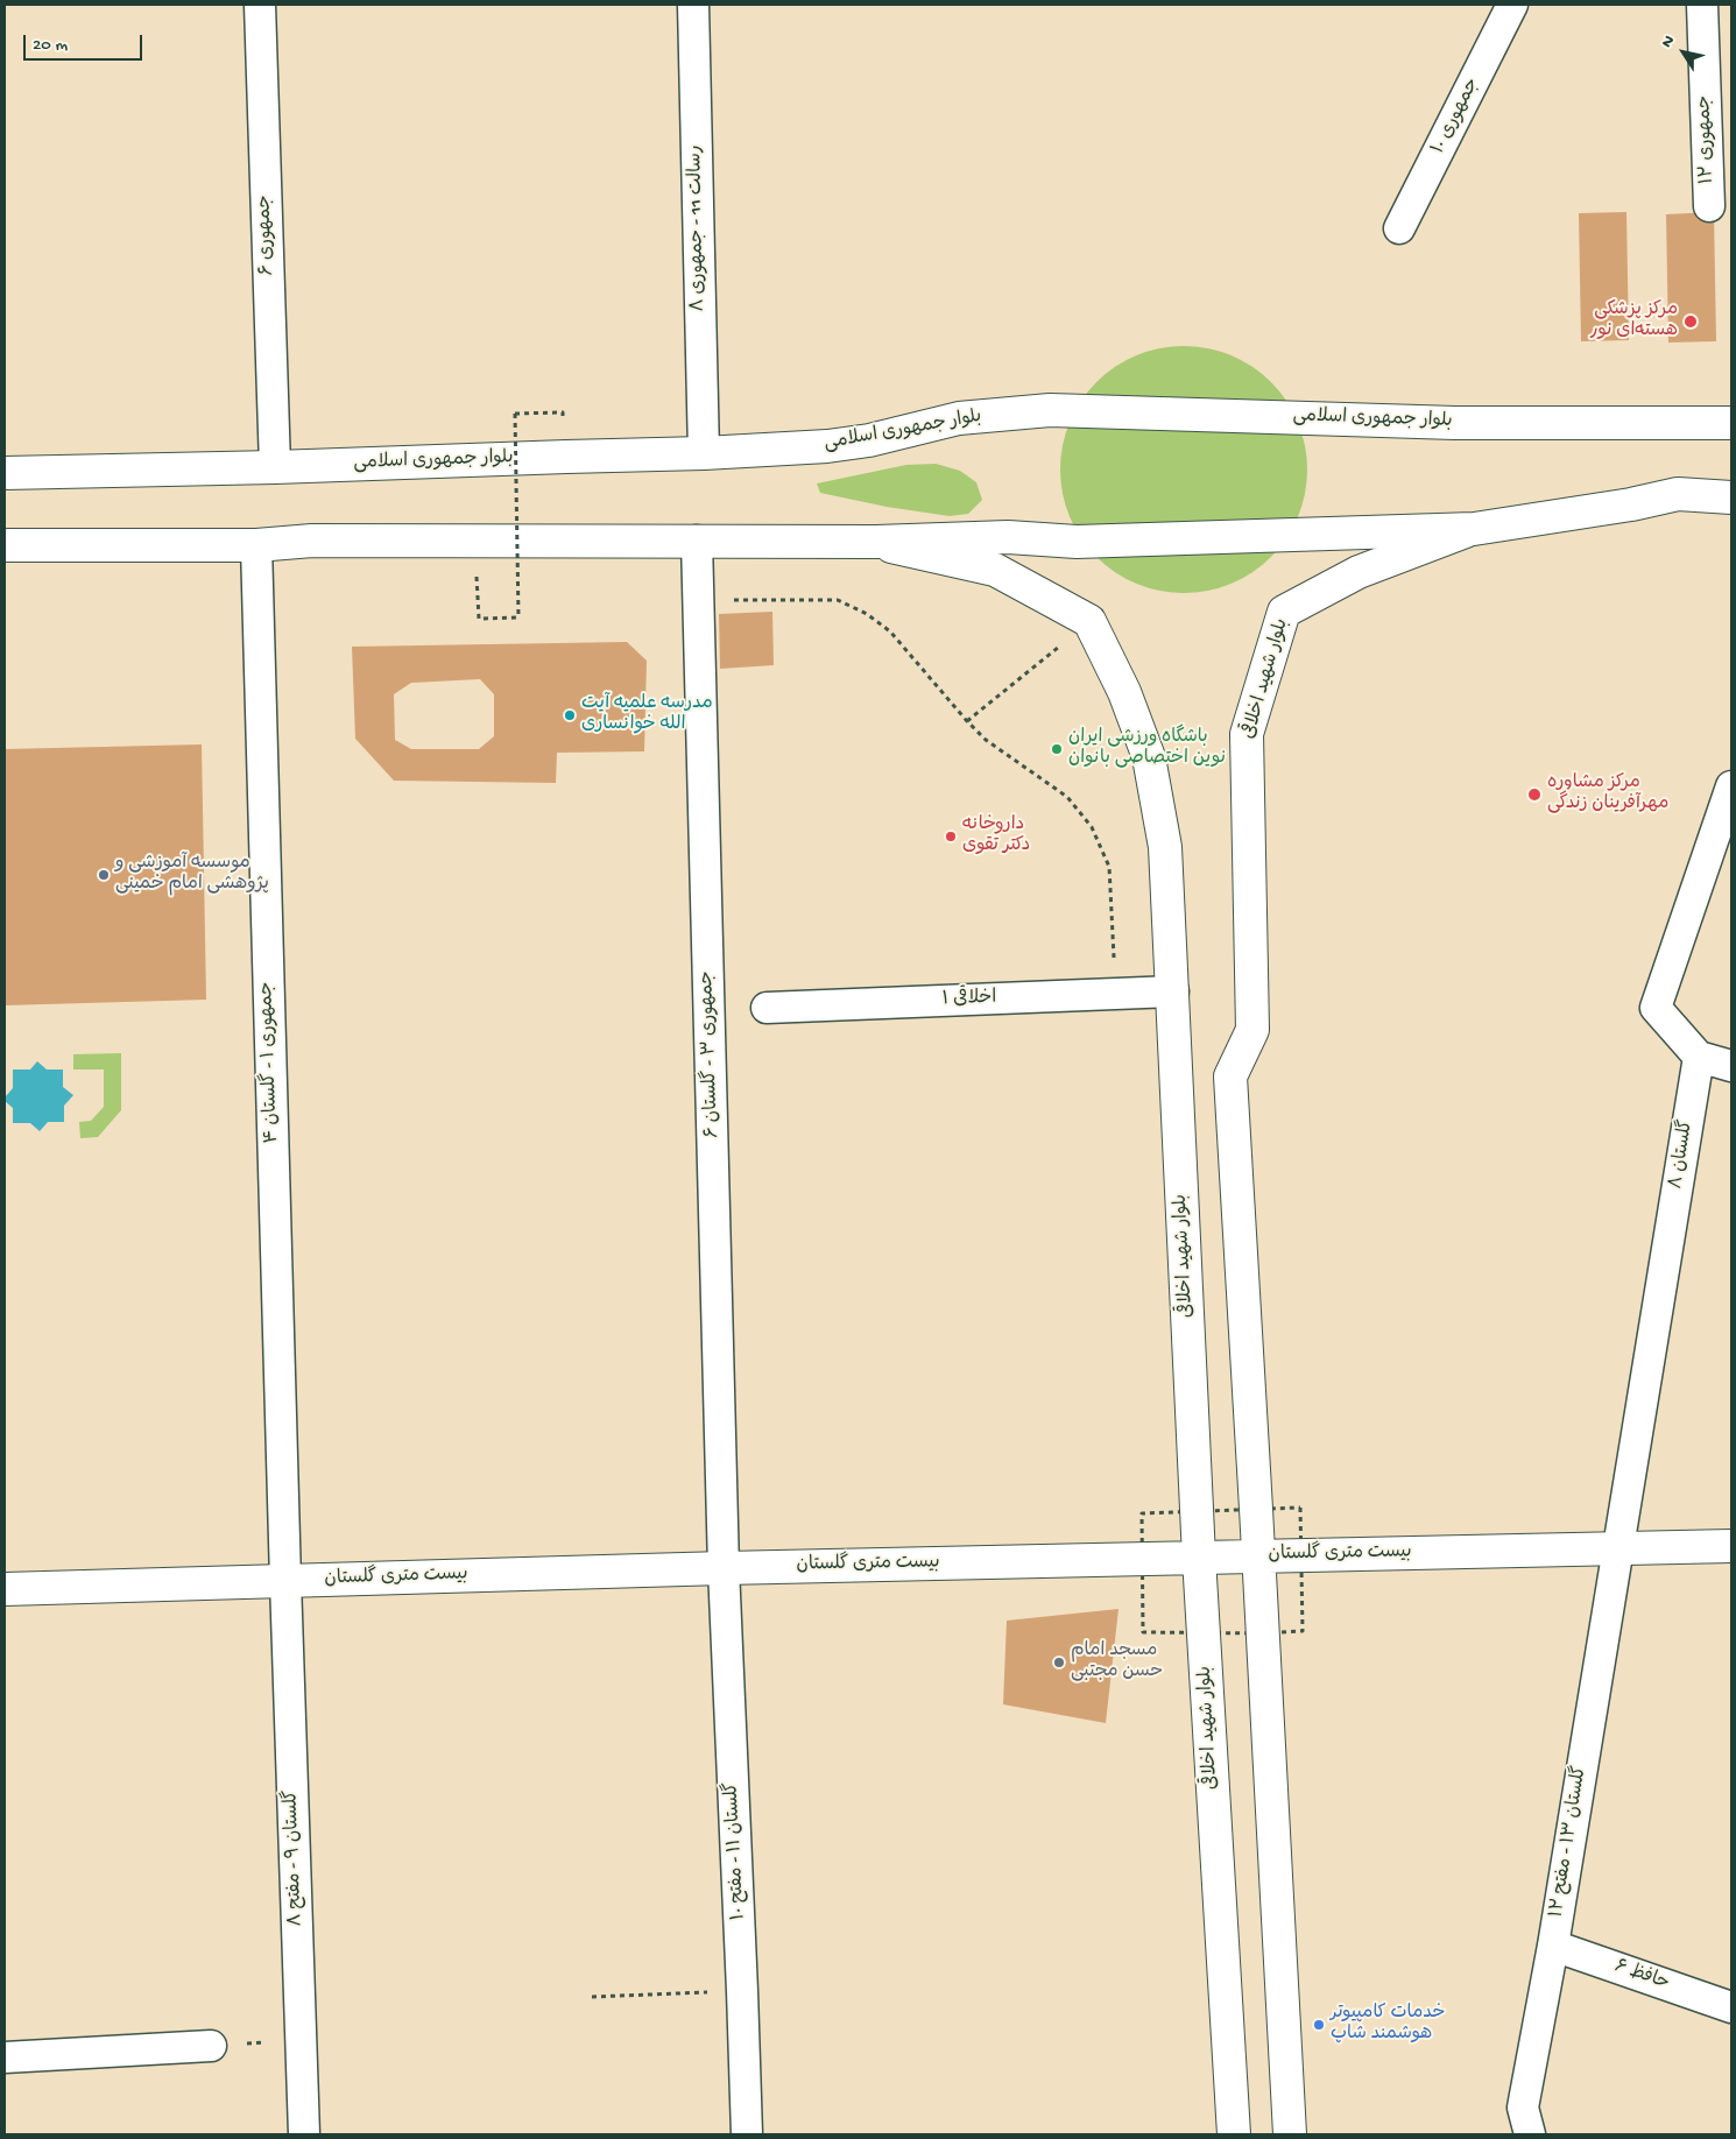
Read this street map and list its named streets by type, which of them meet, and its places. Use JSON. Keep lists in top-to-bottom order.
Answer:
{
  "streets": {
    "main road": ["بلوار جمهوری اسلامی", "بلوار شهید اخلاقی", "بیست متری گلستان"],
    "street": [
      "جمهوری ۱۰",
      "جمهوری ۱۲",
      "رسالت 11 - جمهوری ۸",
      "جمهوری ۶",
      "اخلاقی ۱",
      "جمهوری ۳ - گلستان ۶",
      "جمهوری ۱ - گلستان ۴",
      "گلستان ۸",
      "گلستان ۱۳ - مفتح ۱۲",
      "گلستان ۱۱ - مفتح ۱۰",
      "گلستان ۹ - مفتح ۸",
      "حافظ ۶"
    ]
  },
  "crossings": [
    ["رسالت 11 - جمهوری ۸", "بلوار جمهوری اسلامی"],
    ["جمهوری ۶", "بلوار جمهوری اسلامی"],
    ["بلوار شهید اخلاقی", "اخلاقی ۱"],
    ["بلوار شهید اخلاقی", "بیست متری گلستان"],
    ["جمهوری ۳ - گلستان ۶", "بیست متری گلستان"],
    ["جمهوری ۳ - گلستان ۶", "گلستان ۱۱ - مفتح ۱۰"],
    ["جمهوری ۱ - گلستان ۴", "بیست متری گلستان"],
    ["جمهوری ۱ - گلستان ۴", "گلستان ۹ - مفتح ۸"],
    ["گلستان ۸", "بیست متری گلستان"],
    ["گلستان ۸", "گلستان ۱۳ - مفتح ۱۲"],
    ["بیست متری گلستان", "گلستان ۱۳ - مفتح ۱۲"],
    ["بیست متری گلستان", "گلستان ۱۱ - مفتح ۱۰"],
    ["بیست متری گلستان", "گلستان ۹ - مفتح ۸"],
    ["گلستان ۱۳ - مفتح ۱۲", "حافظ ۶"]
  ],
  "places": [
    "مرکز پزشکی هسته‌ای نور",
    "مدرسه علمیه آیت الله خوانساری",
    "باشگاه ورزشی ایران نوین اختصاصی بانوان",
    "مرکز مشاوره مهرآفرینان زندگی",
    "داروخانه دکتر تقوی",
    "موسسه آموزشی و پژوهشی امام خمینی",
    "مسجد امام حسن مجتبی",
    "خدمات کامپیوتر هوشمند شاپ"
  ],
  "scale_bar": "20 m",
  "north": "top left"
}
